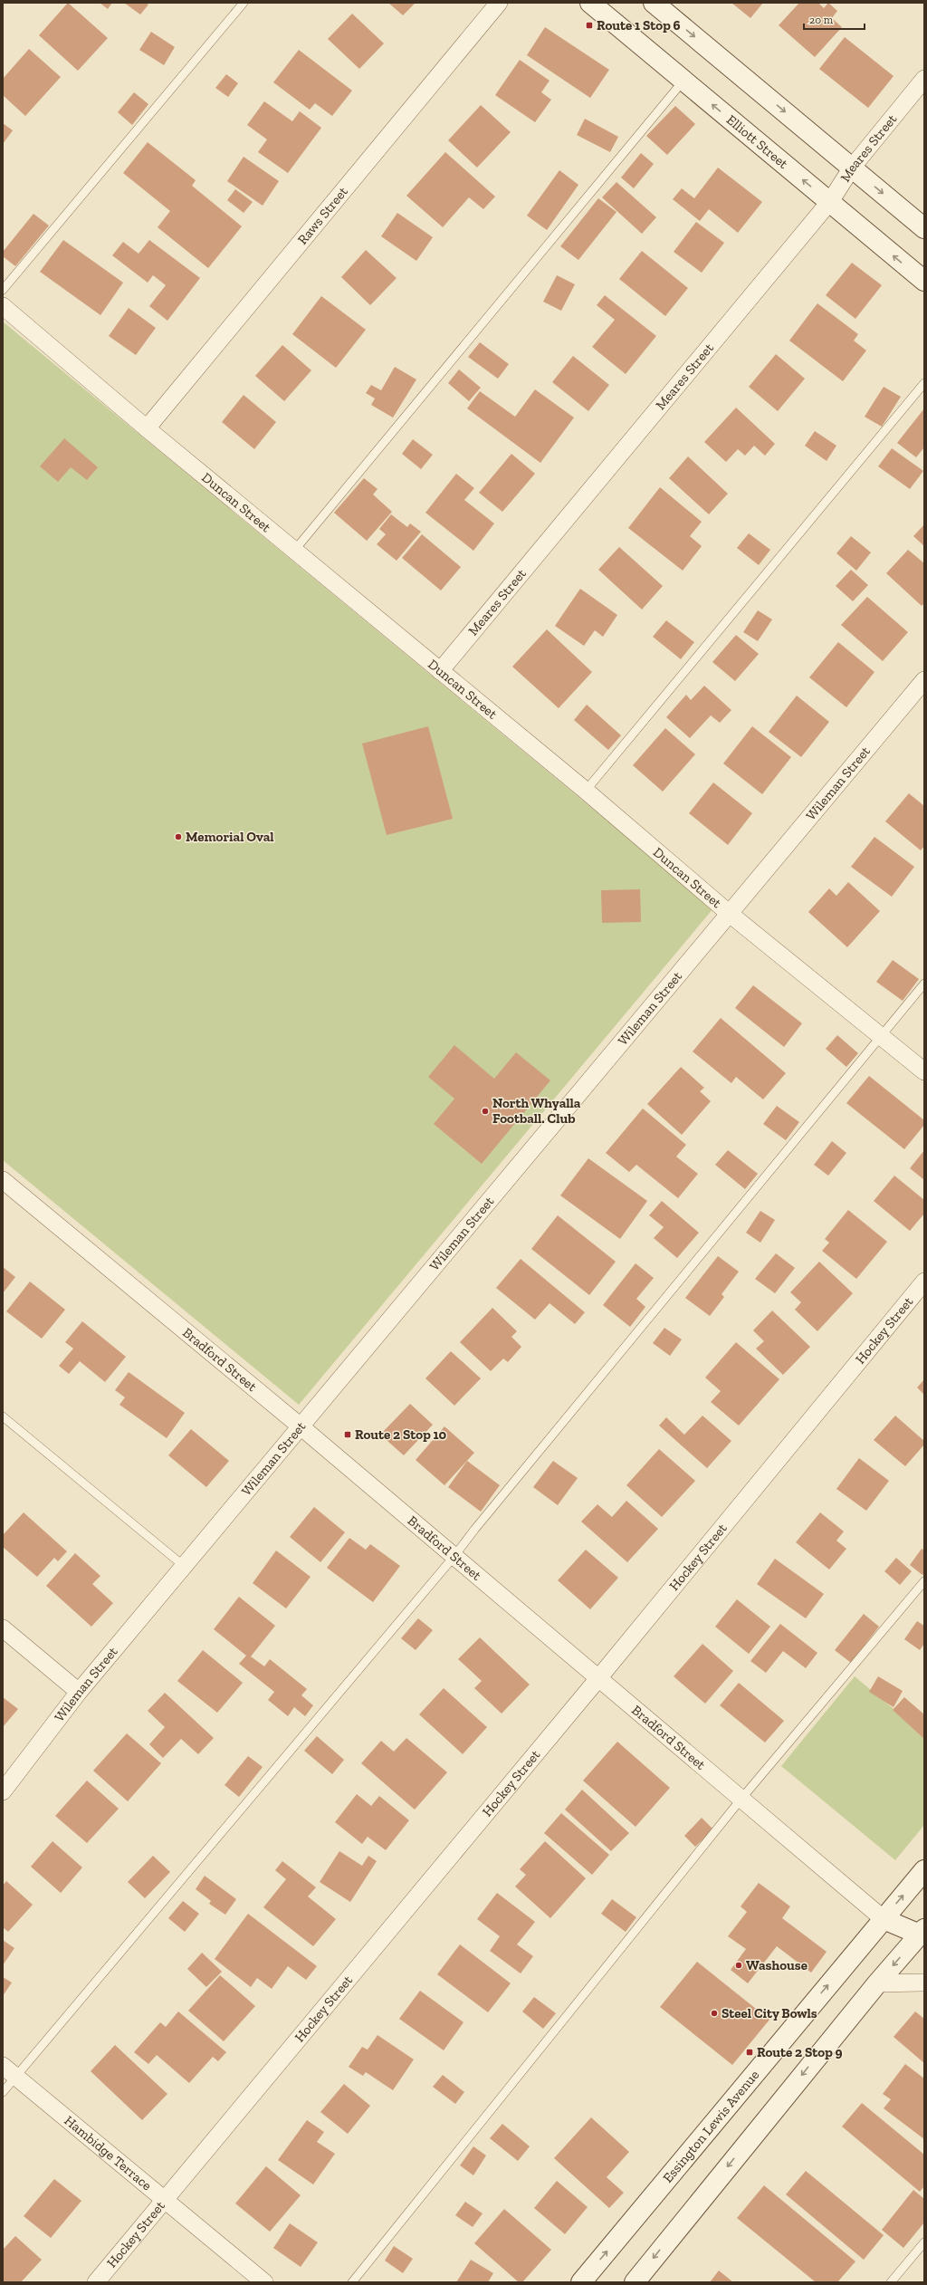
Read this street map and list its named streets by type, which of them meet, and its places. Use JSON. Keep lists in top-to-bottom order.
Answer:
{
  "streets": {
    "street": [
      "Elliott Street",
      "Meares Street",
      "Raws Street",
      "Duncan Street",
      "Wileman Street",
      "Hockey Street",
      "Bradford Street",
      "Essington Lewis Avenue",
      "Hambidge Terrace"
    ]
  },
  "crossings": [
    ["Elliott Street", "Meares Street"],
    ["Meares Street", "Duncan Street"],
    ["Raws Street", "Duncan Street"],
    ["Duncan Street", "Wileman Street"],
    ["Wileman Street", "Bradford Street"],
    ["Hockey Street", "Bradford Street"],
    ["Hockey Street", "Hambidge Terrace"],
    ["Bradford Street", "Essington Lewis Avenue"]
  ],
  "places": {
    "transit": ["Route 1 Stop 6", "Route 2 Stop 10", "Route 2 Stop 9"],
    "other": [
      "Memorial Oval",
      "North Whyalla Football. Club",
      "Washouse",
      "Steel City Bowls"
    ]
  },
  "scale_bar": "20 m"
}
